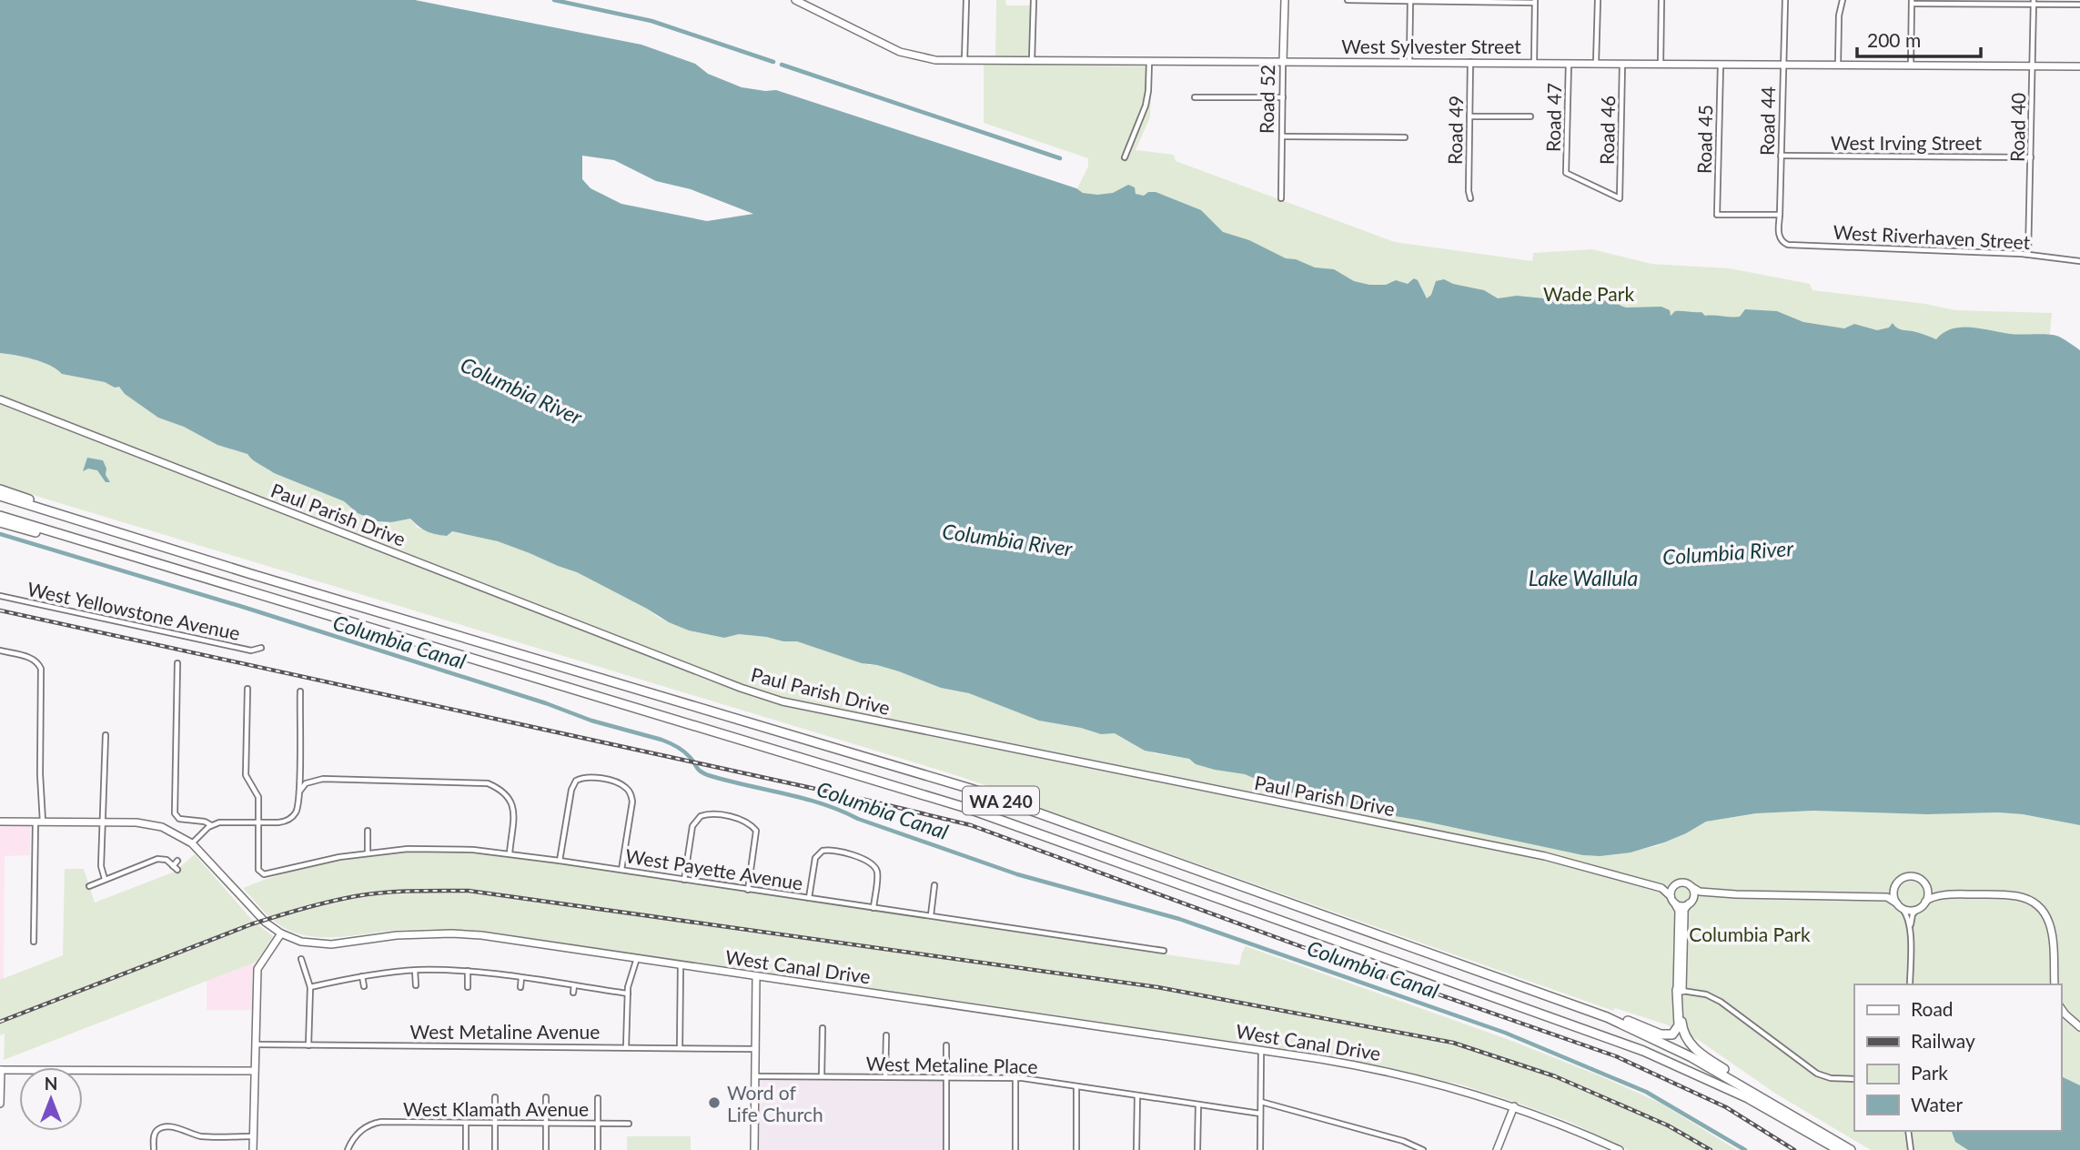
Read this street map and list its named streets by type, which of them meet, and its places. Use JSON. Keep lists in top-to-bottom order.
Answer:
{
  "streets": {
    "highway": ["WA 240"],
    "street": [
      "West Sylvester Street",
      "Road 52",
      "Road 47",
      "Road 44",
      "Road 40",
      "Road 49",
      "Road 46",
      "Road 45",
      "West Irving Street",
      "West Riverhaven Street",
      "Paul Parish Drive",
      "West Yellowstone Avenue",
      "West Payette Avenue",
      "West Canal Drive",
      "West Metaline Avenue",
      "West Metaline Place",
      "West Klamath Avenue"
    ]
  },
  "crossings": [
    ["West Sylvester Street", "Road 52"],
    ["West Sylvester Street", "Road 47"],
    ["West Sylvester Street", "Road 44"],
    ["West Sylvester Street", "Road 40"],
    ["West Sylvester Street", "Road 49"],
    ["West Sylvester Street", "Road 46"],
    ["West Sylvester Street", "Road 45"],
    ["Road 47", "Road 46"],
    ["Road 44", "Road 45"],
    ["Road 44", "West Irving Street"],
    ["Road 44", "West Riverhaven Street"],
    ["Road 40", "West Irving Street"],
    ["Road 40", "West Riverhaven Street"]
  ],
  "water": ["Columbia River", "Lake Wallula", "Columbia Canal"],
  "parks": ["Wade Park", "Columbia Park"],
  "places": ["Word of Life Church"],
  "legend": [
    "Road",
    "Railway",
    "Park",
    "Water"
  ],
  "scale_bar": "200 m",
  "north": "top"
}
